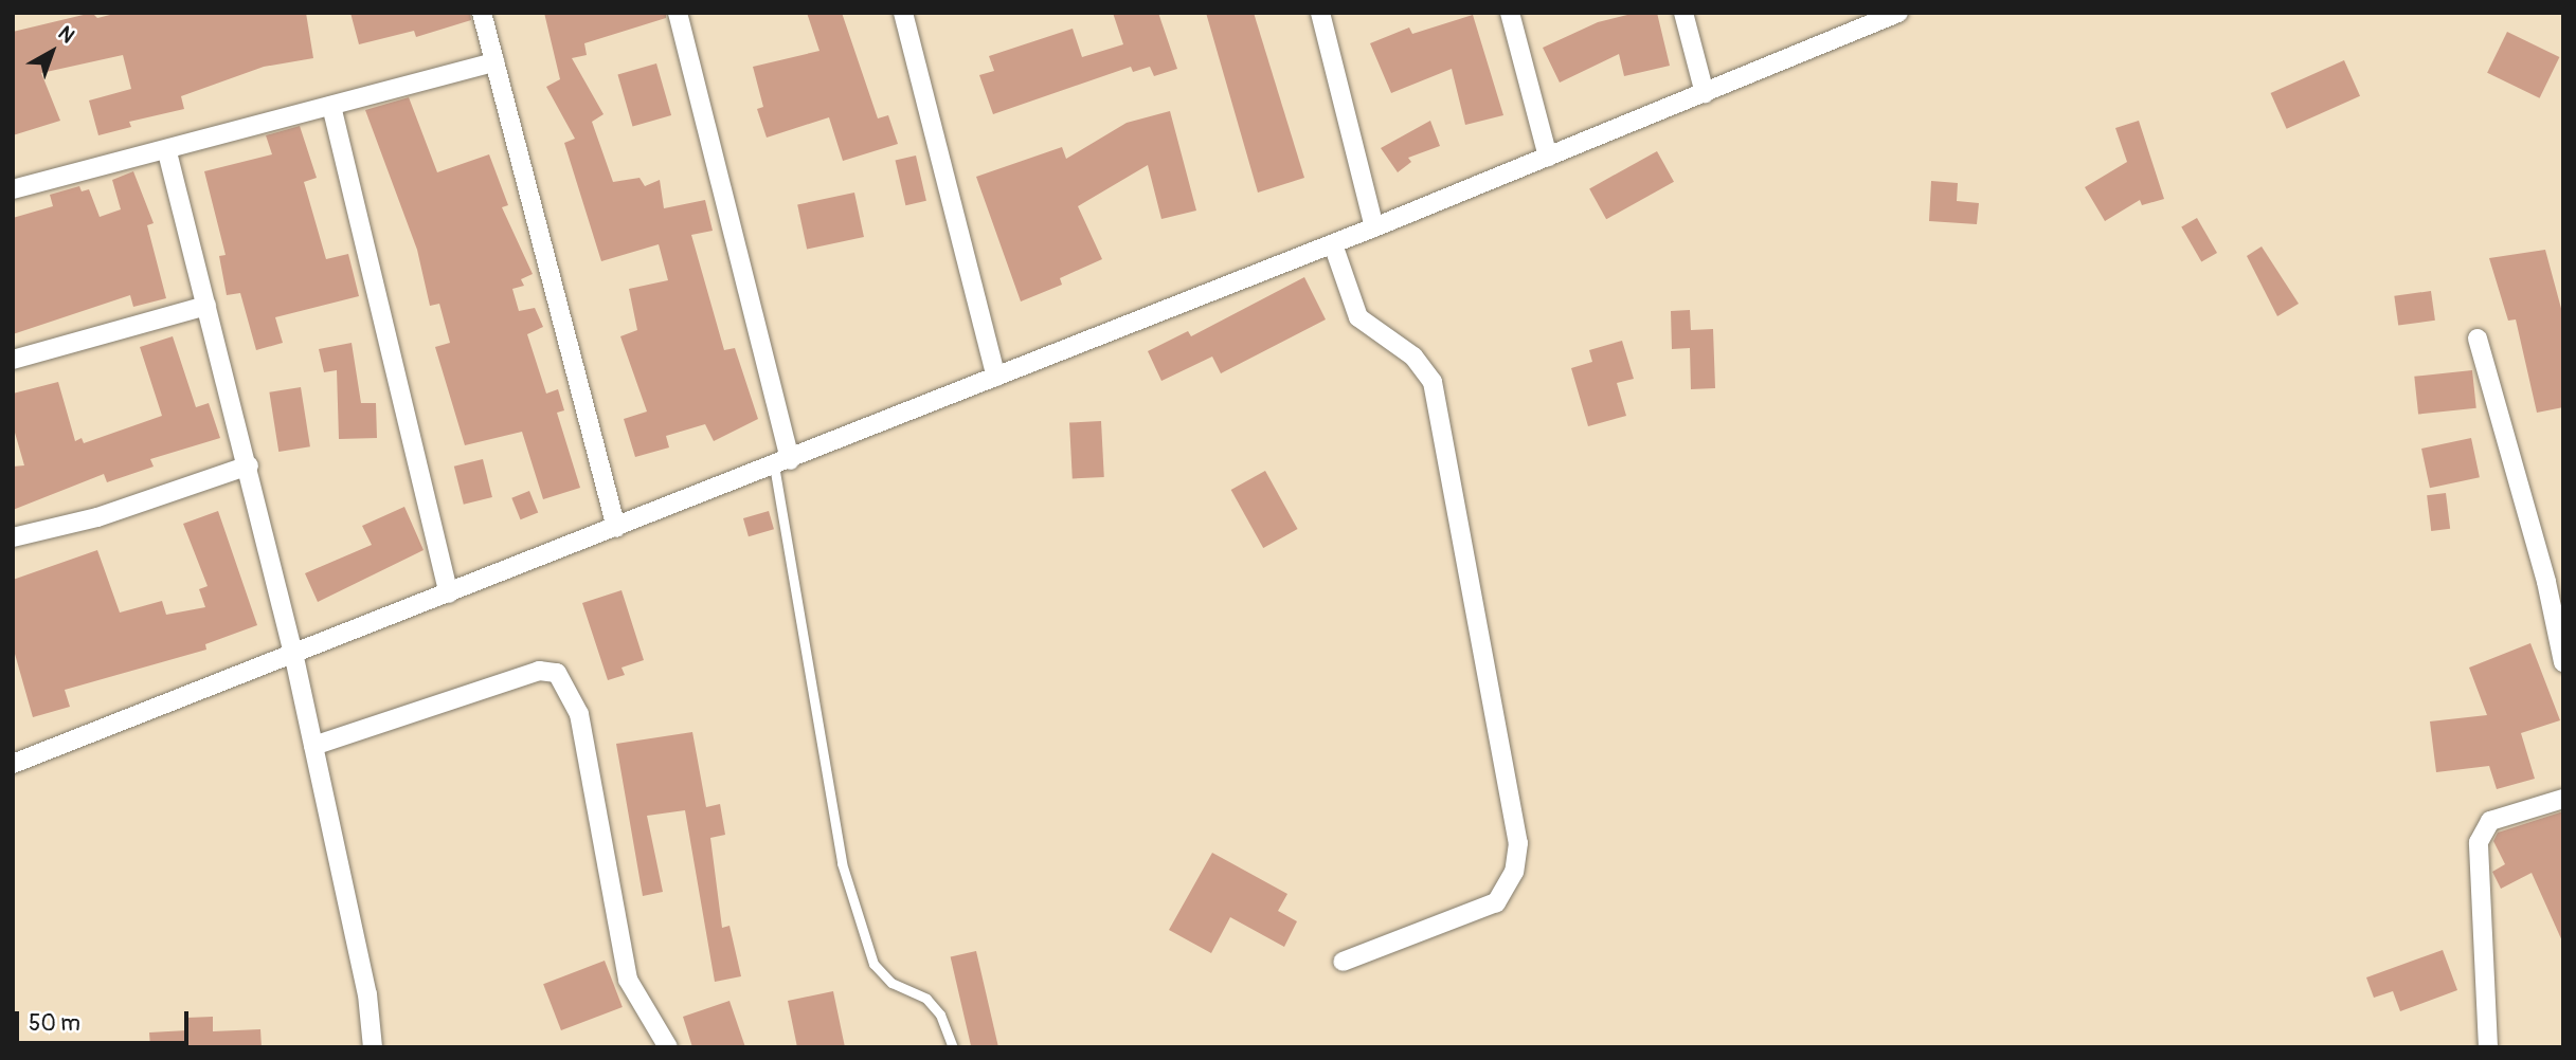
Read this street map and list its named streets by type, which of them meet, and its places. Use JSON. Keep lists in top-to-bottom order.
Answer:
{
  "scale_bar": "50 m",
  "north": "top right"
}
